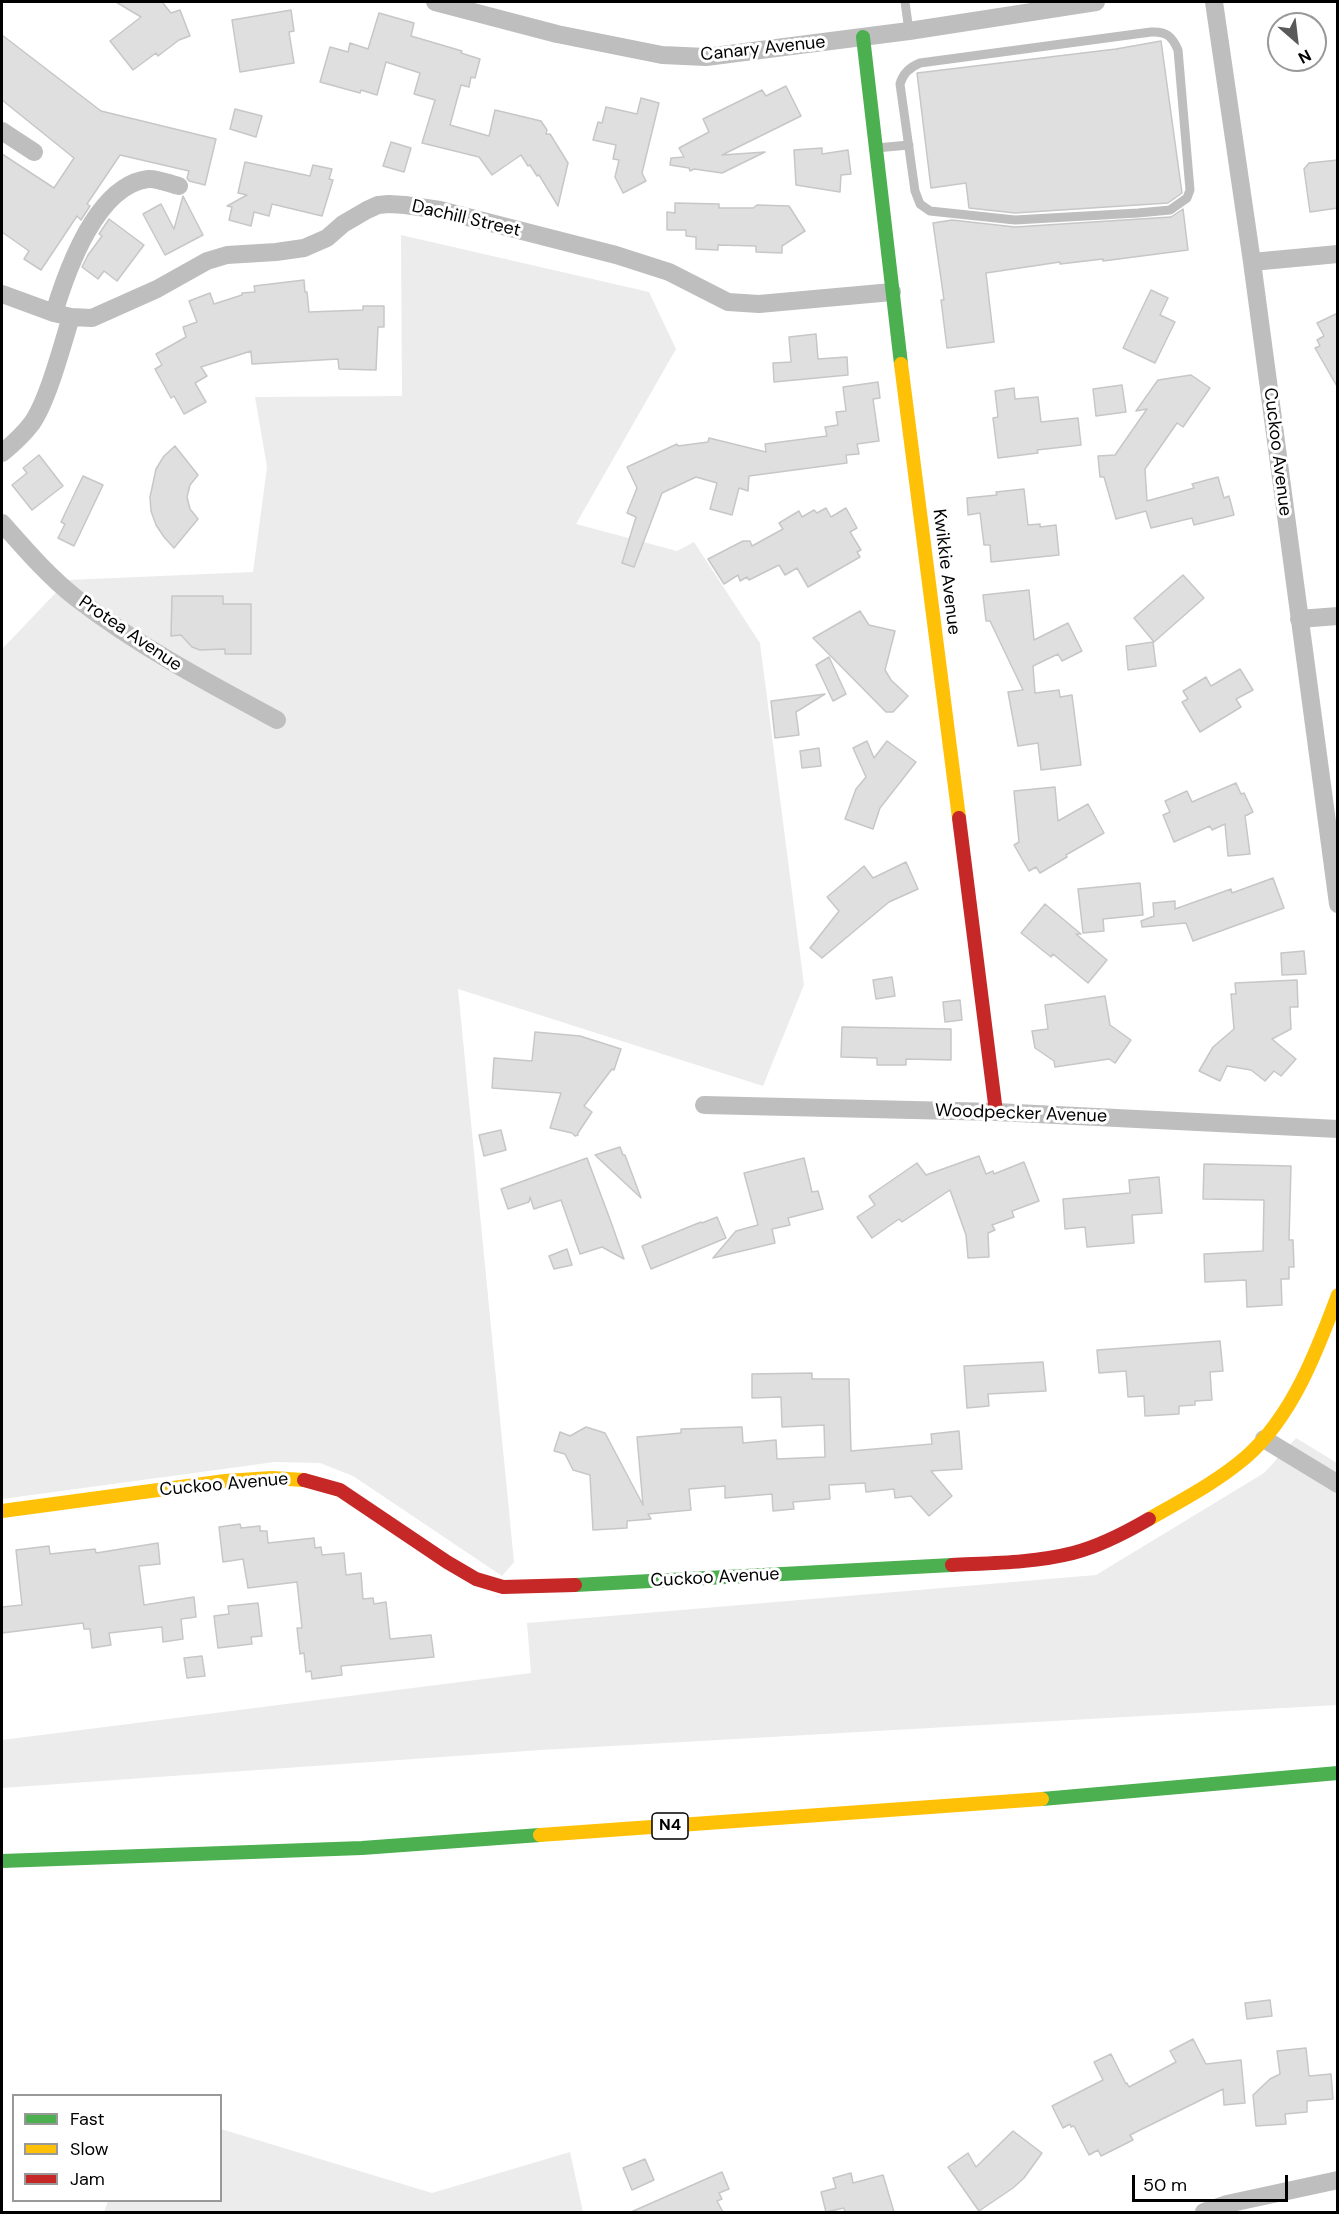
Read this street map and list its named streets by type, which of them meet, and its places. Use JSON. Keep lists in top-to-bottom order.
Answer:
{
  "streets": {
    "main road": ["Cuckoo Avenue", "Kwikkie Avenue", "N4"],
    "street": [
      "Canary Avenue",
      "Dachill Street",
      "Protea Avenue",
      "Woodpecker Avenue"
    ]
  },
  "crossings": [
    ["Canary Avenue", "Kwikkie Avenue"],
    ["Dachill Street", "Kwikkie Avenue"],
    ["Kwikkie Avenue", "Woodpecker Avenue"]
  ],
  "legend": ["Fast", "Slow", "Jam"],
  "scale_bar": "50 m",
  "north": "bottom right"
}
